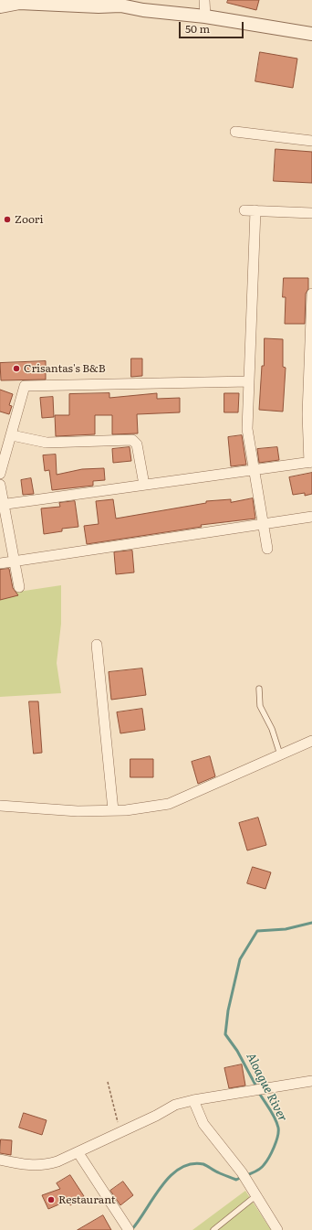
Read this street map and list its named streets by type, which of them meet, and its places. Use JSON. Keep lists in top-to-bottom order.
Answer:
{
  "water": ["Aloague River"],
  "places": ["Zoori", "Crisantas's B&B", "Restaurant"],
  "scale_bar": "50 m"
}
